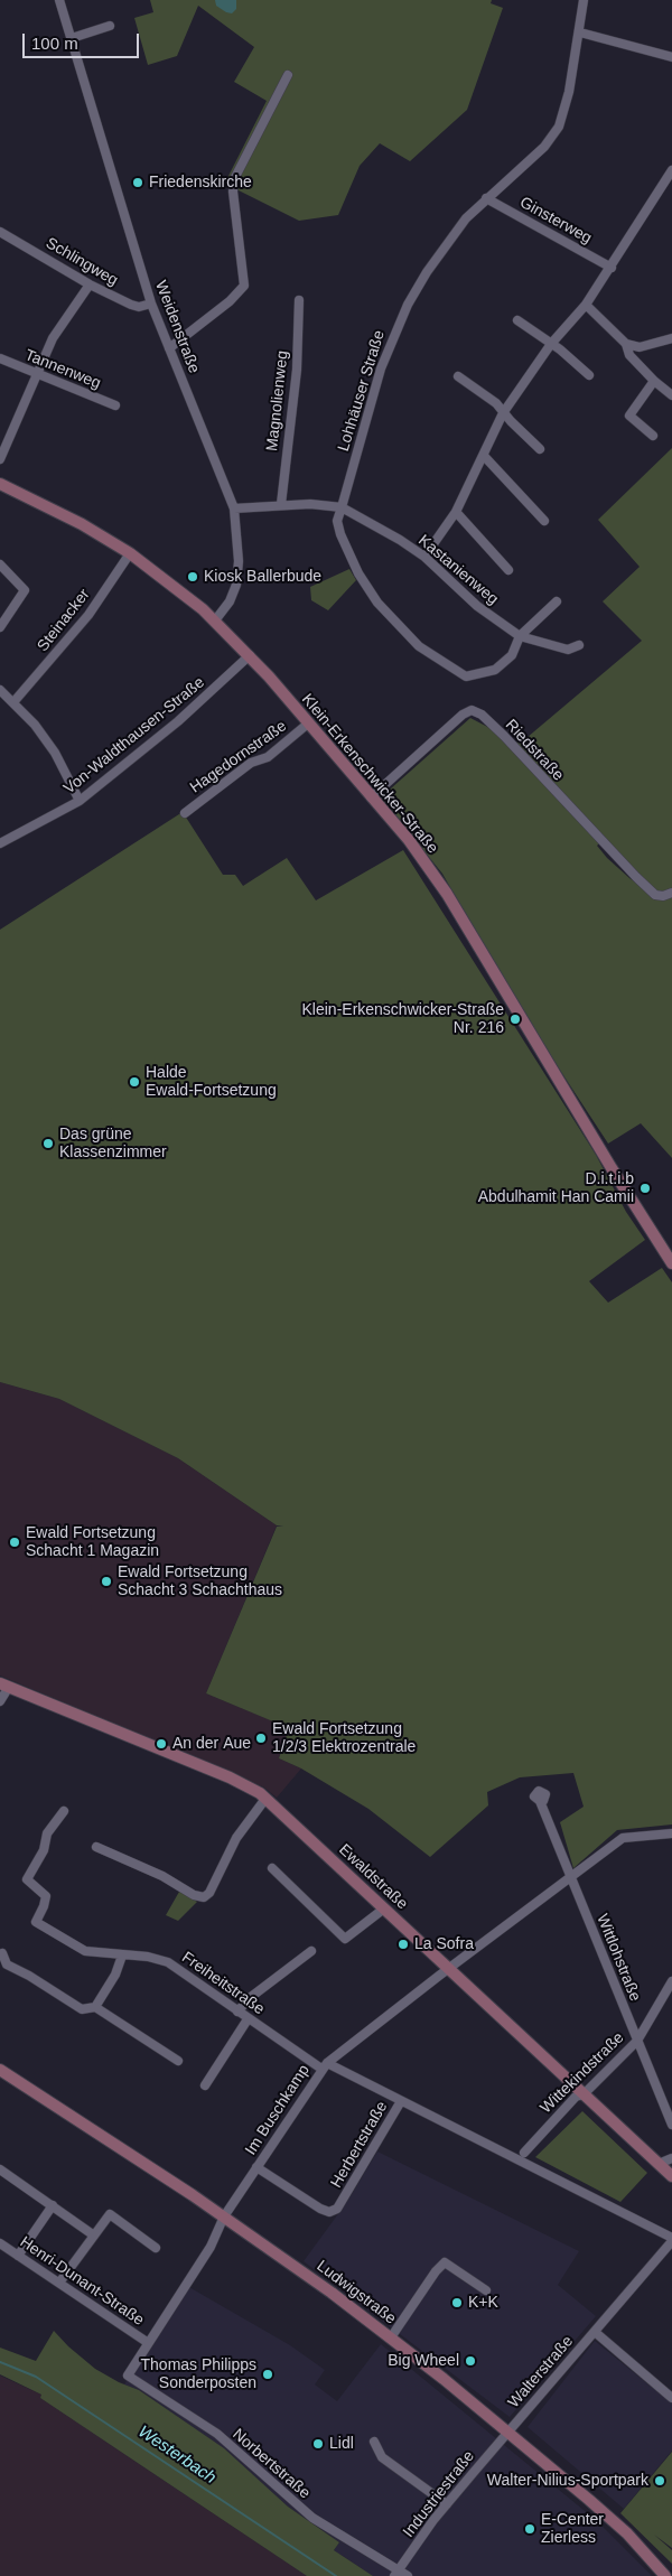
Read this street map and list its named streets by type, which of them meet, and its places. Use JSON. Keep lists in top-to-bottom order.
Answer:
{
  "streets": {
    "street": [
      "Ginsterweg",
      "Schlingweg",
      "Weidenstraße",
      "Tannenweg",
      "Lohhäuser Straße",
      "Magnolienweg",
      "Kastanienweg",
      "Steinacker",
      "Von-Waldthausen-Straße",
      "Riedstraße",
      "Hagedornstraße",
      "Klein-Erkenschwicker-Straße",
      "Ewaldstraße",
      "Wittlohstraße",
      "Freiheitstraße",
      "Wittekindstraße",
      "Im Buschkamp",
      "Herbertstraße",
      "Henri-Dunant-Straße",
      "Ludwigstraße",
      "Walterstraße",
      "Norbertstraße",
      "Industriestraße"
    ]
  },
  "crossings": [
    ["Ginsterweg", "Lohhäuser Straße"],
    ["Schlingweg", "Weidenstraße"],
    ["Weidenstraße", "Klein-Erkenschwicker-Straße"],
    ["Lohhäuser Straße", "Kastanienweg"],
    ["Steinacker", "Klein-Erkenschwicker-Straße"],
    ["Von-Waldthausen-Straße", "Klein-Erkenschwicker-Straße"],
    ["Riedstraße", "Klein-Erkenschwicker-Straße"],
    ["Hagedornstraße", "Klein-Erkenschwicker-Straße"],
    ["Ewaldstraße", "Wittekindstraße"],
    ["Ewaldstraße", "Im Buschkamp"],
    ["Wittlohstraße", "Wittekindstraße"],
    ["Wittlohstraße", "Im Buschkamp"],
    ["Freiheitstraße", "Im Buschkamp"],
    ["Freiheitstraße", "Herbertstraße"],
    ["Freiheitstraße", "Walterstraße"],
    ["Im Buschkamp", "Herbertstraße"],
    ["Im Buschkamp", "Henri-Dunant-Straße"],
    ["Im Buschkamp", "Ludwigstraße"],
    ["Im Buschkamp", "Norbertstraße"],
    ["Ludwigstraße", "Walterstraße"],
    ["Ludwigstraße", "Industriestraße"],
    ["Walterstraße", "Industriestraße"],
    ["Norbertstraße", "Industriestraße"]
  ],
  "water": ["Westerbach"],
  "places": [
    "Friedenskirche",
    "Kiosk Ballerbude",
    "Klein-Erkenschwicker-Straße Nr. 216",
    "Halde Ewald-Fortsetzung",
    "Das grüne Klassenzimmer",
    "D.i.t.i.b Abdulhamit Han Camii",
    "Ewald Fortsetzung Schacht 1 Magazin",
    "Ewald Fortsetzung Schacht 3 Schachthaus",
    "Ewald Fortsetzung 1/2/3 Elektrozentrale",
    "An der Aue",
    "La Sofra",
    "K+K",
    "Big Wheel",
    "Thomas Philipps Sonderposten",
    "Lidl",
    "Walter-Nilius-Sportpark",
    "E-Center Zierless"
  ],
  "scale_bar": "100 m"
}
